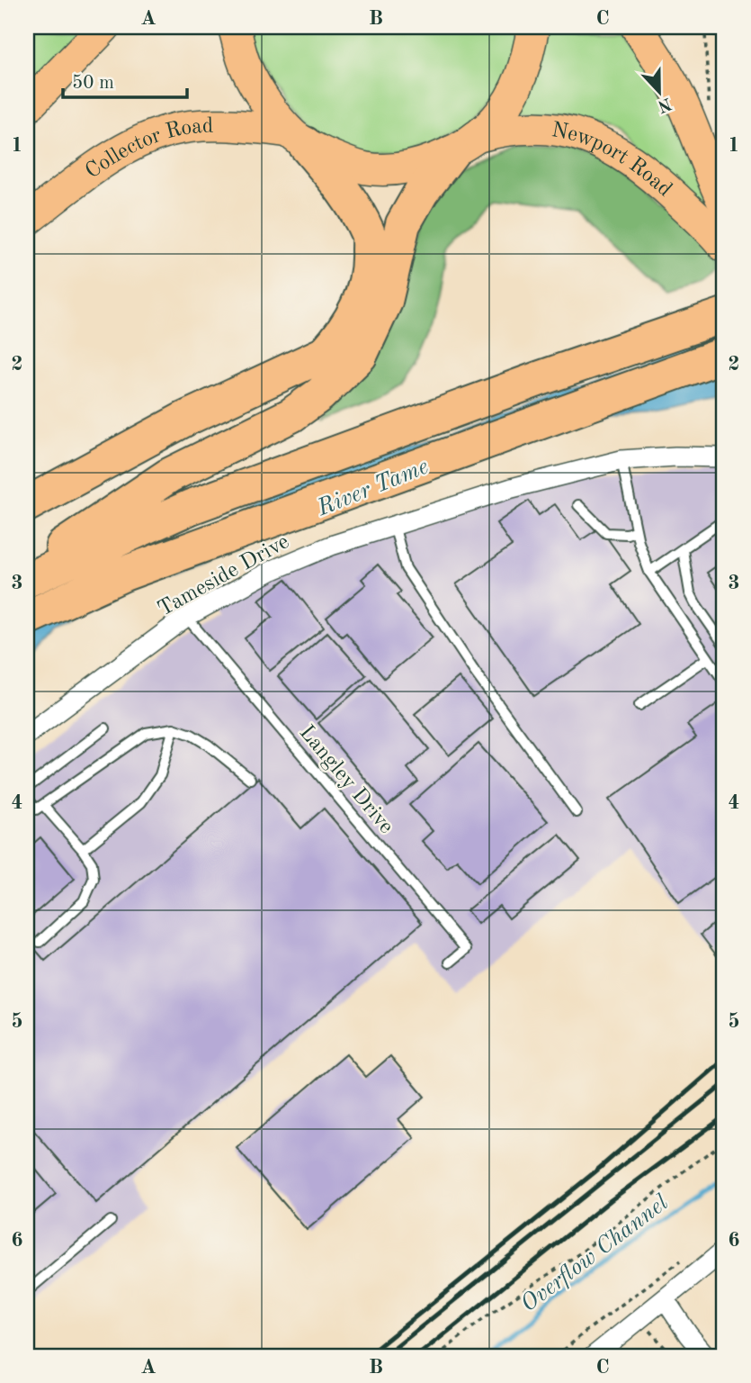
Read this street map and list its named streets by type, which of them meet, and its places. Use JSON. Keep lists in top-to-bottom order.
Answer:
{
  "streets": {
    "highway": ["Collector Road", "Newport Road"],
    "street": ["Tameside Drive"],
    "lane": ["Langley Drive"]
  },
  "crossings": [
    ["Collector Road", "Newport Road"],
    ["Tameside Drive", "Langley Drive"]
  ],
  "water": ["River Tame", "Overflow Channel"],
  "scale_bar": "50 m",
  "north": "bottom",
  "grid": {
    "columns": ["A", "B", "C"],
    "rows": [
      "1",
      "2",
      "3",
      "4",
      "5",
      "6"
    ]
  }
}
